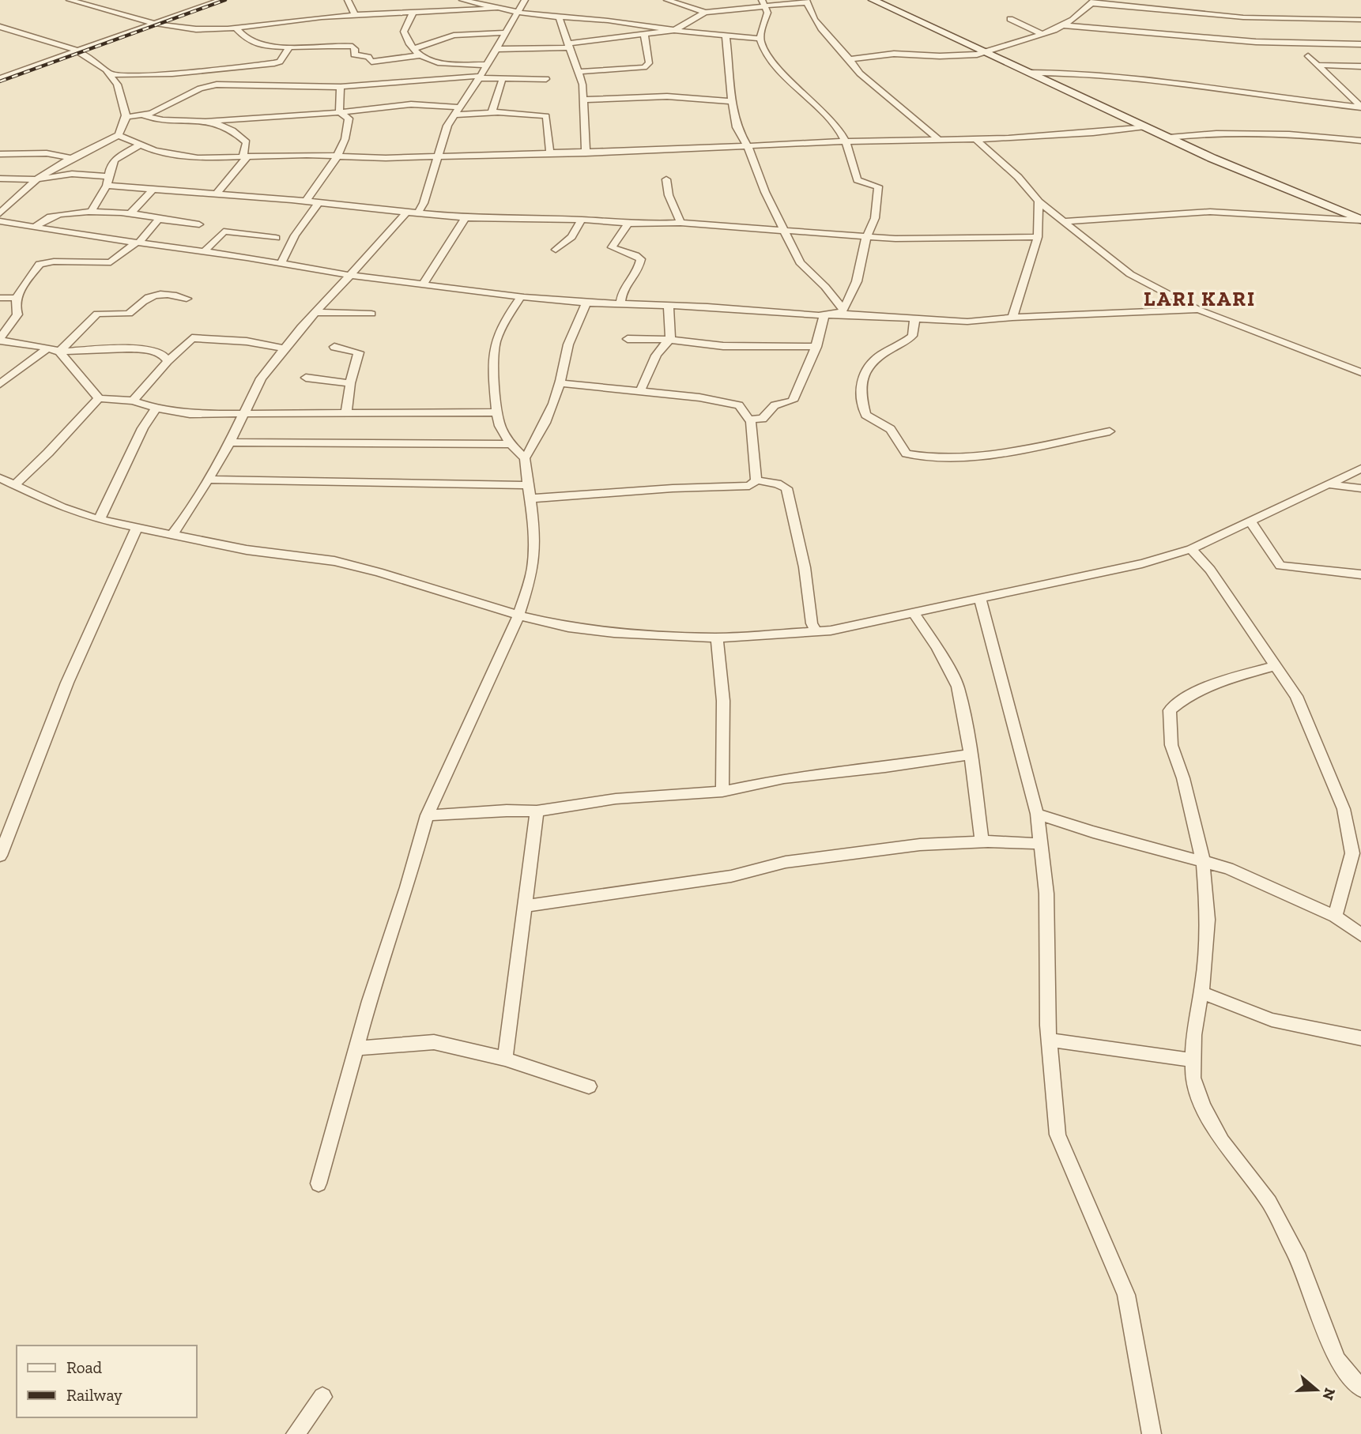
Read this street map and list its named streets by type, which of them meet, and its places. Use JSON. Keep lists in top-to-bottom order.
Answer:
{
  "districts": ["LARI KARI"],
  "legend": ["Road", "Railway"],
  "north": "right"
}
